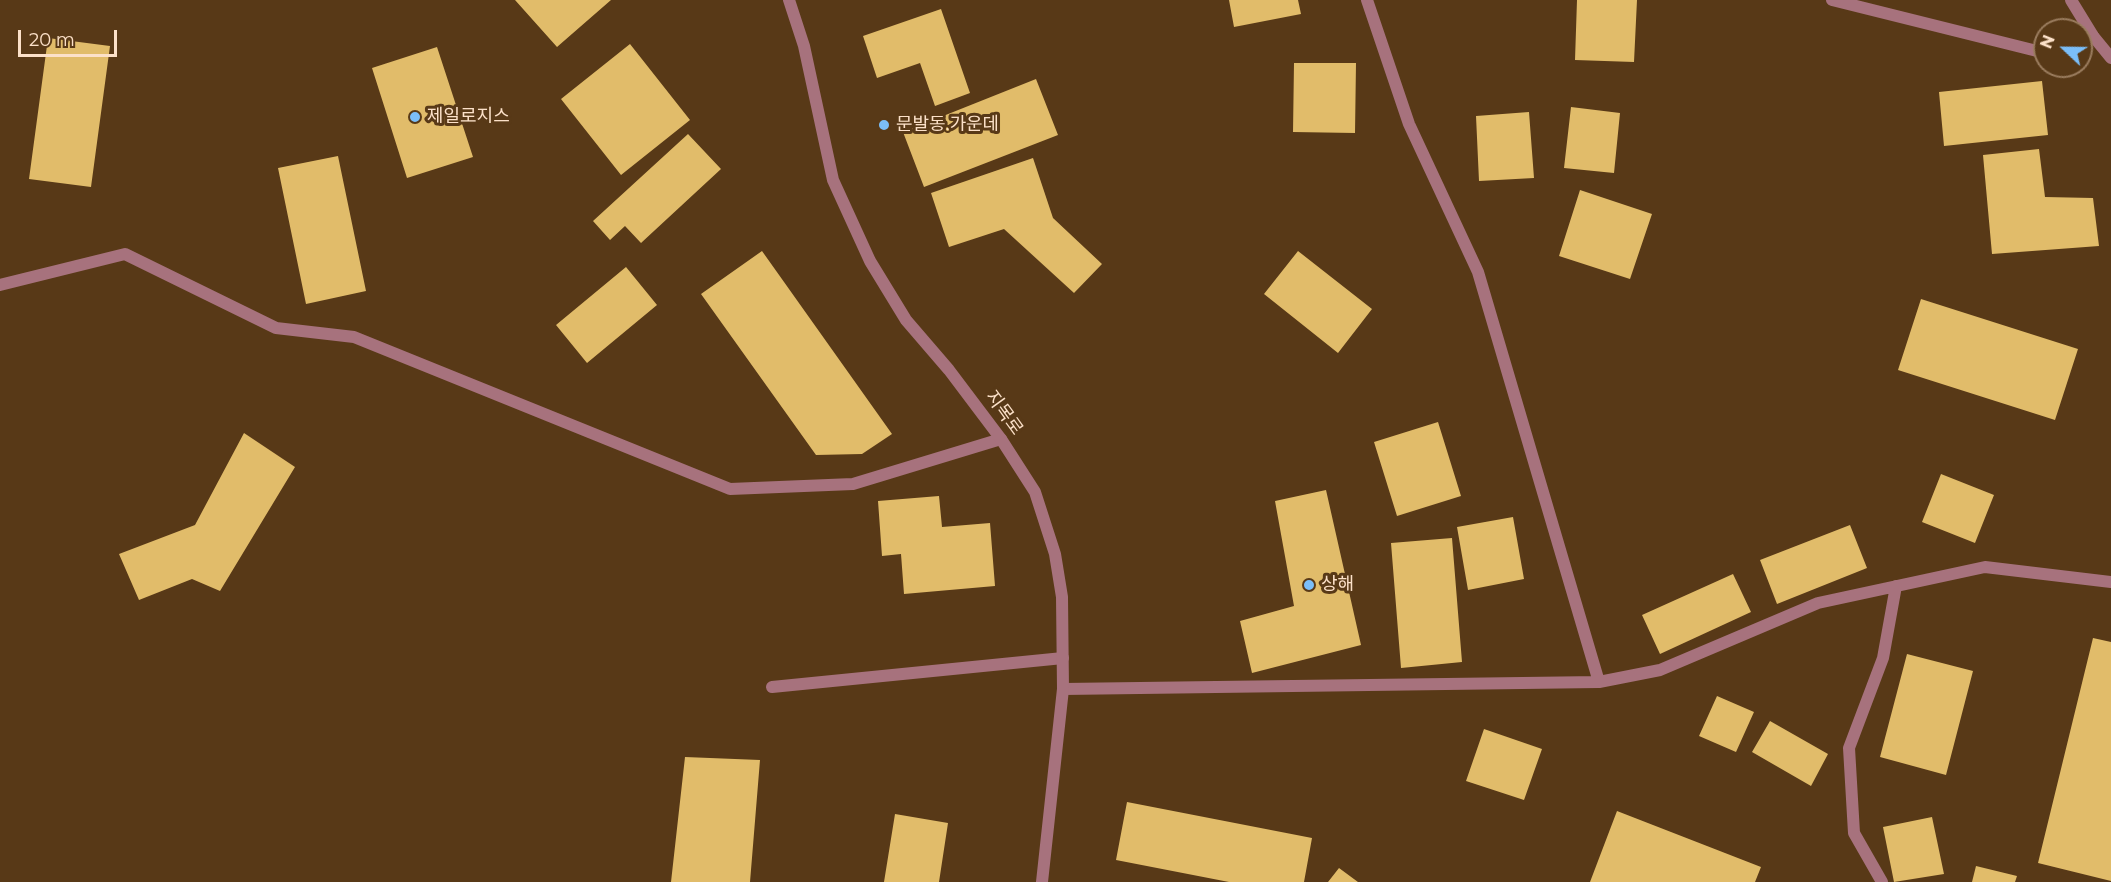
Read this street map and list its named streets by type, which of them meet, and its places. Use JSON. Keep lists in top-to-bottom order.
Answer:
{
  "streets": {
    "street": ["지목로"]
  },
  "places": ["제일로지스", "문발동.가운데", "상해"],
  "scale_bar": "20 m",
  "north": "left"
}
